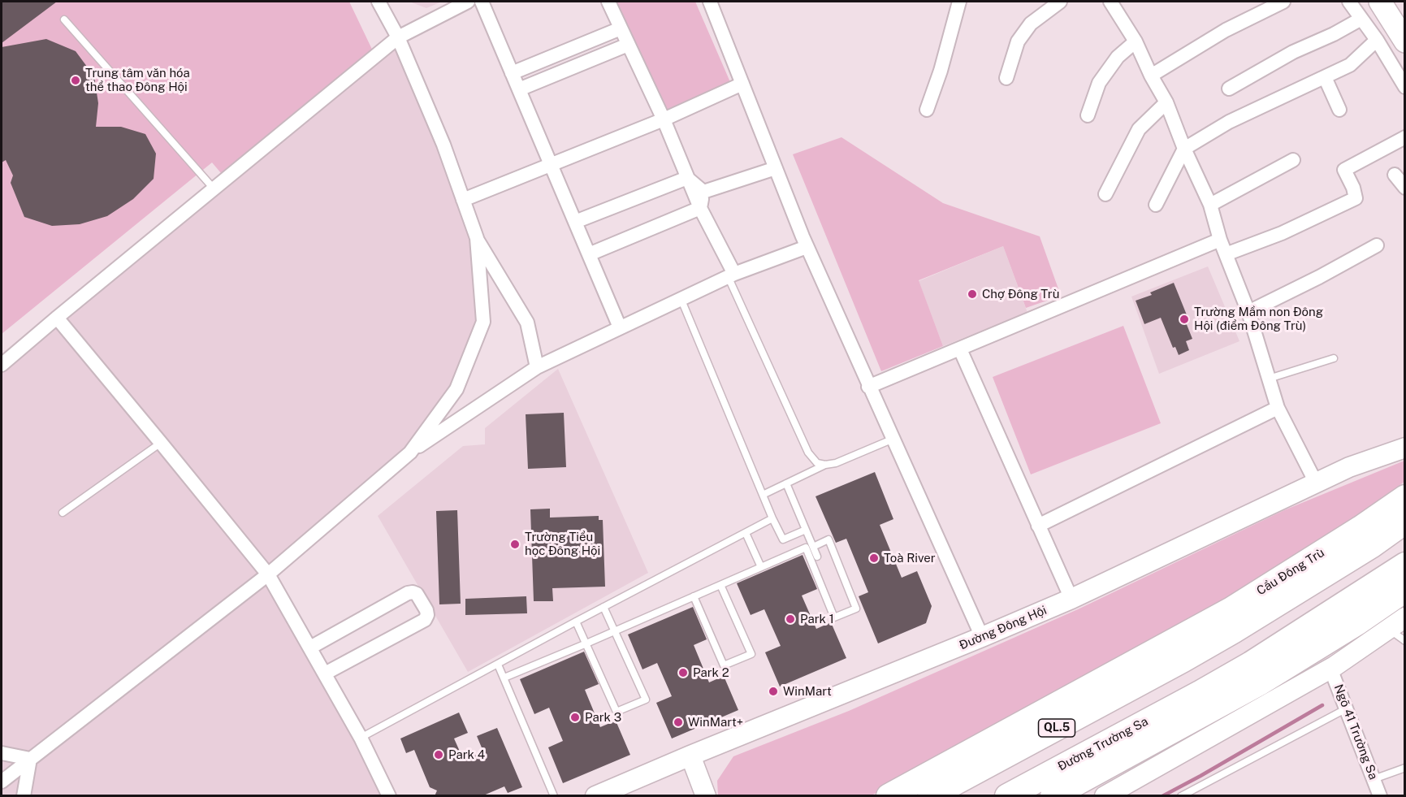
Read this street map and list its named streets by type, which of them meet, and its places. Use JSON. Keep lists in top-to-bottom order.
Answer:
{
  "streets": {
    "highway": ["Cầu Đông Trù", "QL.5", "Đường Trường Sa"],
    "street": ["Đường Đông Hội", "Ngõ 41 Trường Sa"]
  },
  "crossings": [
    ["Cầu Đông Trù", "QL.5"]
  ],
  "places": [
    "Trung tâm văn hóa thể thao Đông Hội",
    "Chợ Đông Trù",
    "Trường Mầm non Đông Hội (điểm Đông Trù)",
    "Trường Tiểu học Đông Hội",
    "Toà River",
    "Park 1",
    "Park 2",
    "WinMart",
    "Park 3",
    "WinMart+",
    "Park 4"
  ]
}
